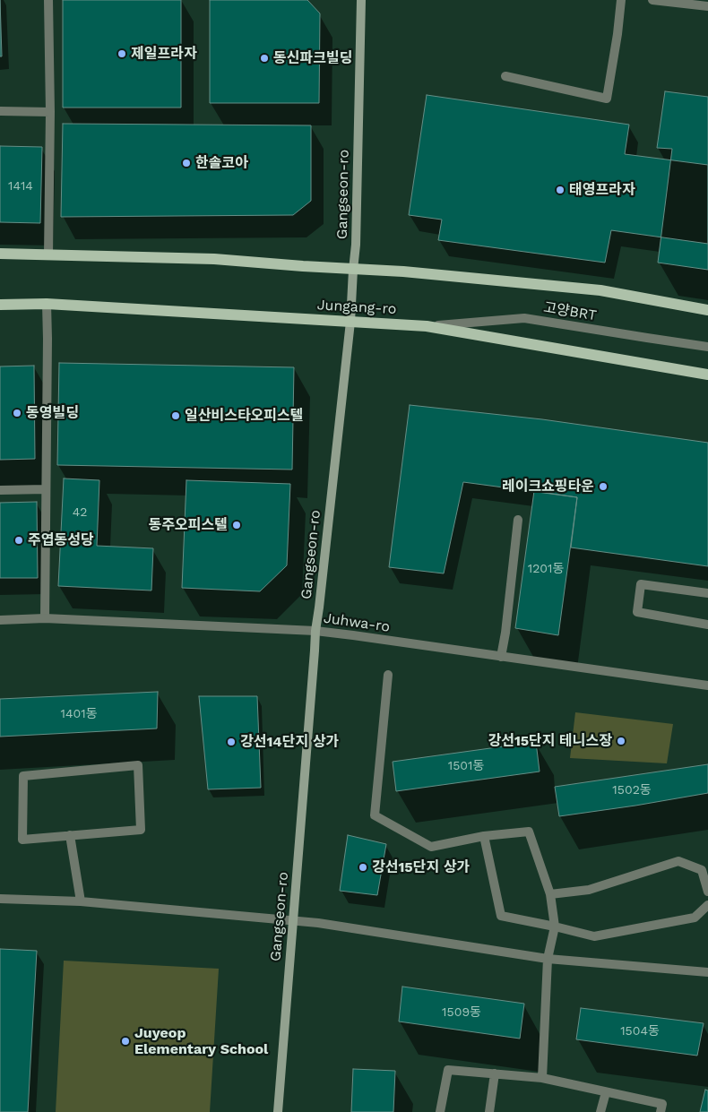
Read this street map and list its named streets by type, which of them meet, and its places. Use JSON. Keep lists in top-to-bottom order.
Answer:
{
  "streets": {
    "main road": ["Gangseon-ro", "Jungang-ro"],
    "street": ["고양BRT", "Juhwa-ro"]
  },
  "crossings": [
    ["Gangseon-ro", "Jungang-ro"],
    ["Gangseon-ro", "Juhwa-ro"],
    ["Jungang-ro", "고양BRT"]
  ],
  "places": [
    "제일프라자",
    "동신파크빌딩",
    "한솔코아",
    "태영프라자",
    "동영빌딩",
    "일산비스타오피스텔",
    "레이크쇼핑타운",
    "동주오피스텔",
    "주엽동성당",
    "강선15단지 테니스장",
    "강선14단지 상가",
    "강선15단지 상가",
    "Juyeop Elementary School"
  ],
  "house_numbers": [
    "1414",
    "42",
    "1201동",
    "1401동",
    "1501동",
    "1502동",
    "1509동",
    "1504동"
  ]
}
